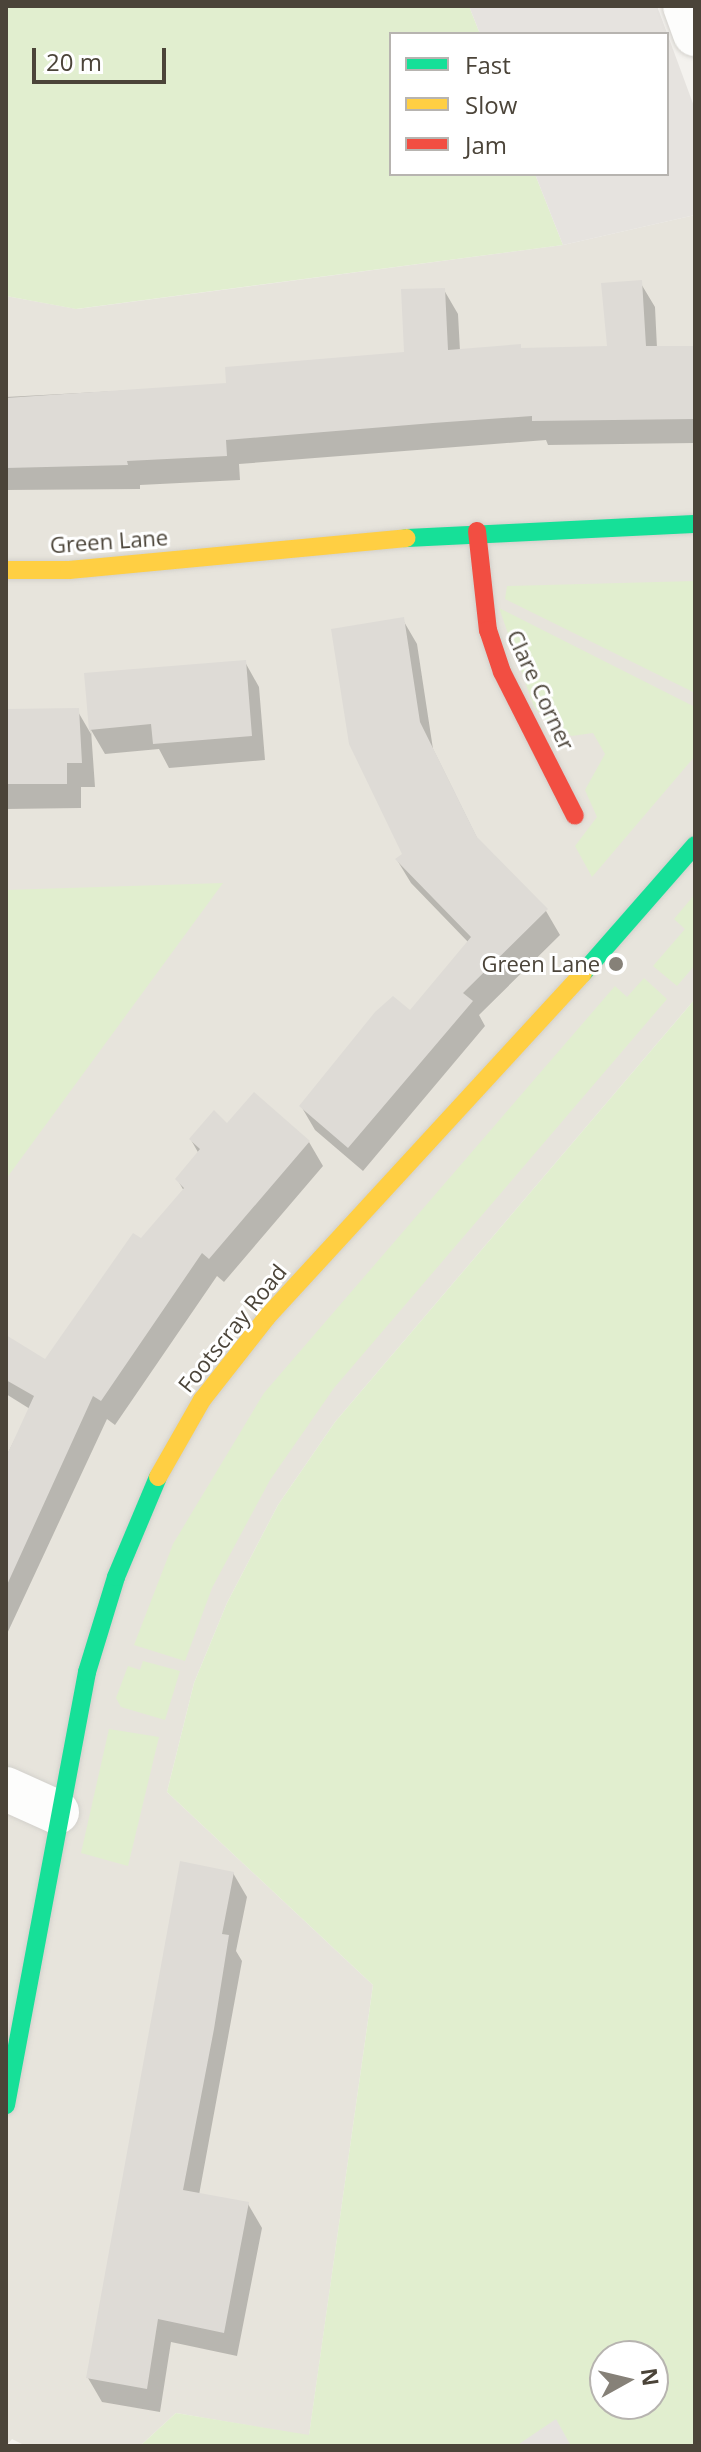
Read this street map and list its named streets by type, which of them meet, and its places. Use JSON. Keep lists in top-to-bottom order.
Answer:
{
  "streets": {
    "main road": ["Green Lane", "Clare Corner", "Footscray Road"]
  },
  "crossings": [
    ["Green Lane", "Clare Corner"]
  ],
  "places": ["Green Lane"],
  "legend": ["Fast", "Slow", "Jam"],
  "scale_bar": "20 m",
  "north": "right"
}
